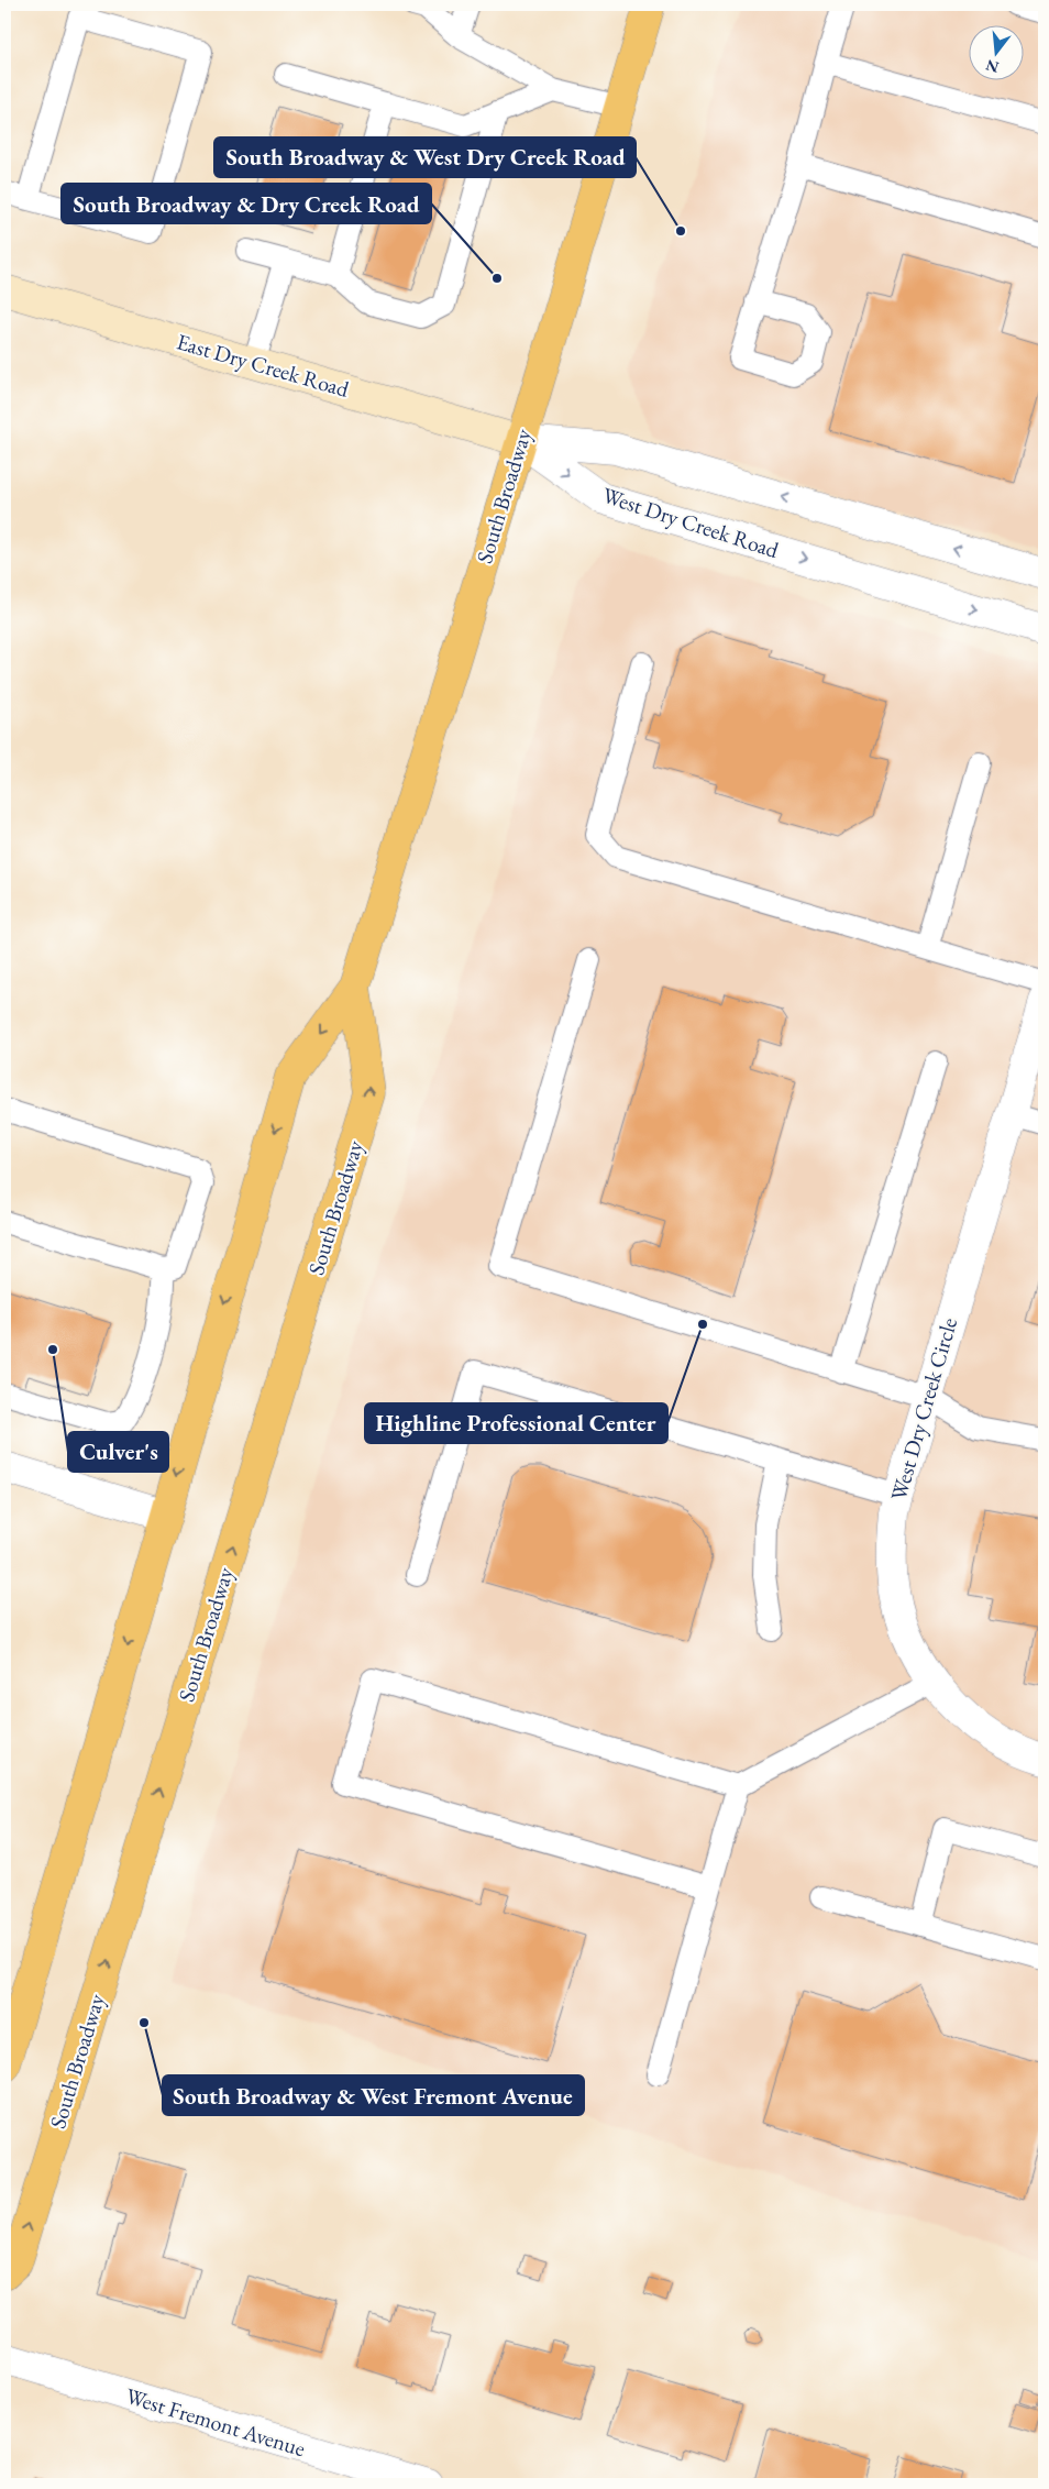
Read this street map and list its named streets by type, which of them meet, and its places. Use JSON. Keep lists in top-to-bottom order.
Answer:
{
  "streets": {
    "main road": ["South Broadway"],
    "street": [
      "East Dry Creek Road",
      "West Dry Creek Road",
      "West Dry Creek Circle",
      "West Fremont Avenue"
    ]
  },
  "crossings": [
    ["East Dry Creek Road", "South Broadway"],
    ["East Dry Creek Road", "West Dry Creek Road"],
    ["South Broadway", "West Dry Creek Road"]
  ],
  "places": [
    "South Broadway & West Dry Creek Road",
    "South Broadway & Dry Creek Road",
    "Highline Professional Center",
    "Culver's",
    "South Broadway & West Fremont Avenue"
  ],
  "north": "bottom"
}
